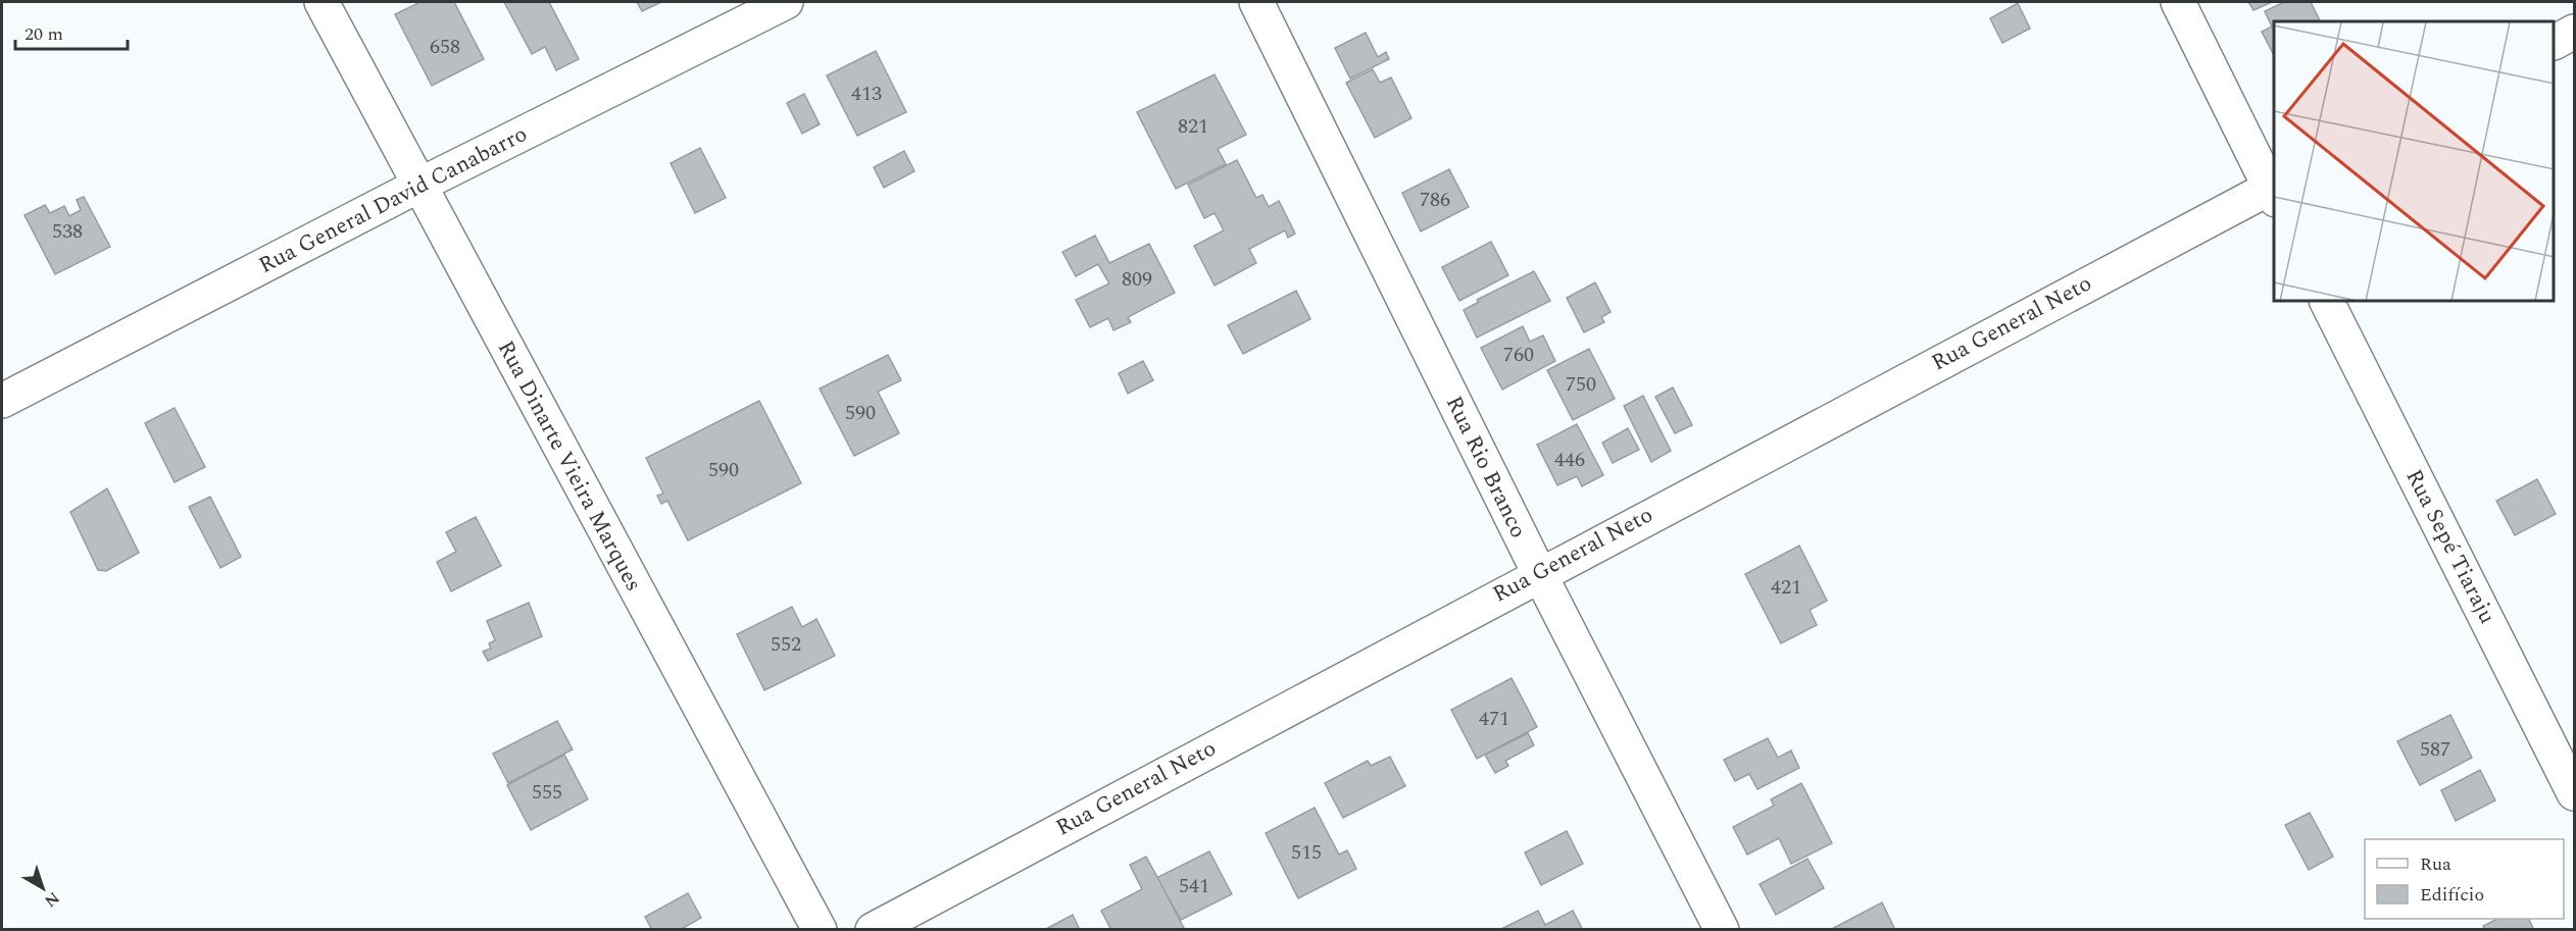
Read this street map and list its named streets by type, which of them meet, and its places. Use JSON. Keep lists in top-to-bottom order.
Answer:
{
  "streets": {
    "street": [
      "Rua General David Canabarro",
      "Rua General Neto",
      "Rua Dinarte Vieira Marques",
      "Rua Rio Branco",
      "Rua Sepé Tiaraju"
    ]
  },
  "crossings": [
    ["Rua General David Canabarro", "Rua Dinarte Vieira Marques"],
    ["Rua General Neto", "Rua Rio Branco"]
  ],
  "house_numbers": [
    "658",
    "413",
    "821",
    "786",
    "538",
    "809",
    "760",
    "750",
    "590",
    "446",
    "590",
    "421",
    "552",
    "471",
    "587",
    "555",
    "515",
    "541"
  ],
  "legend": ["Rua", "Edifício"],
  "scale_bar": "20 m",
  "north": "bottom right"
}
